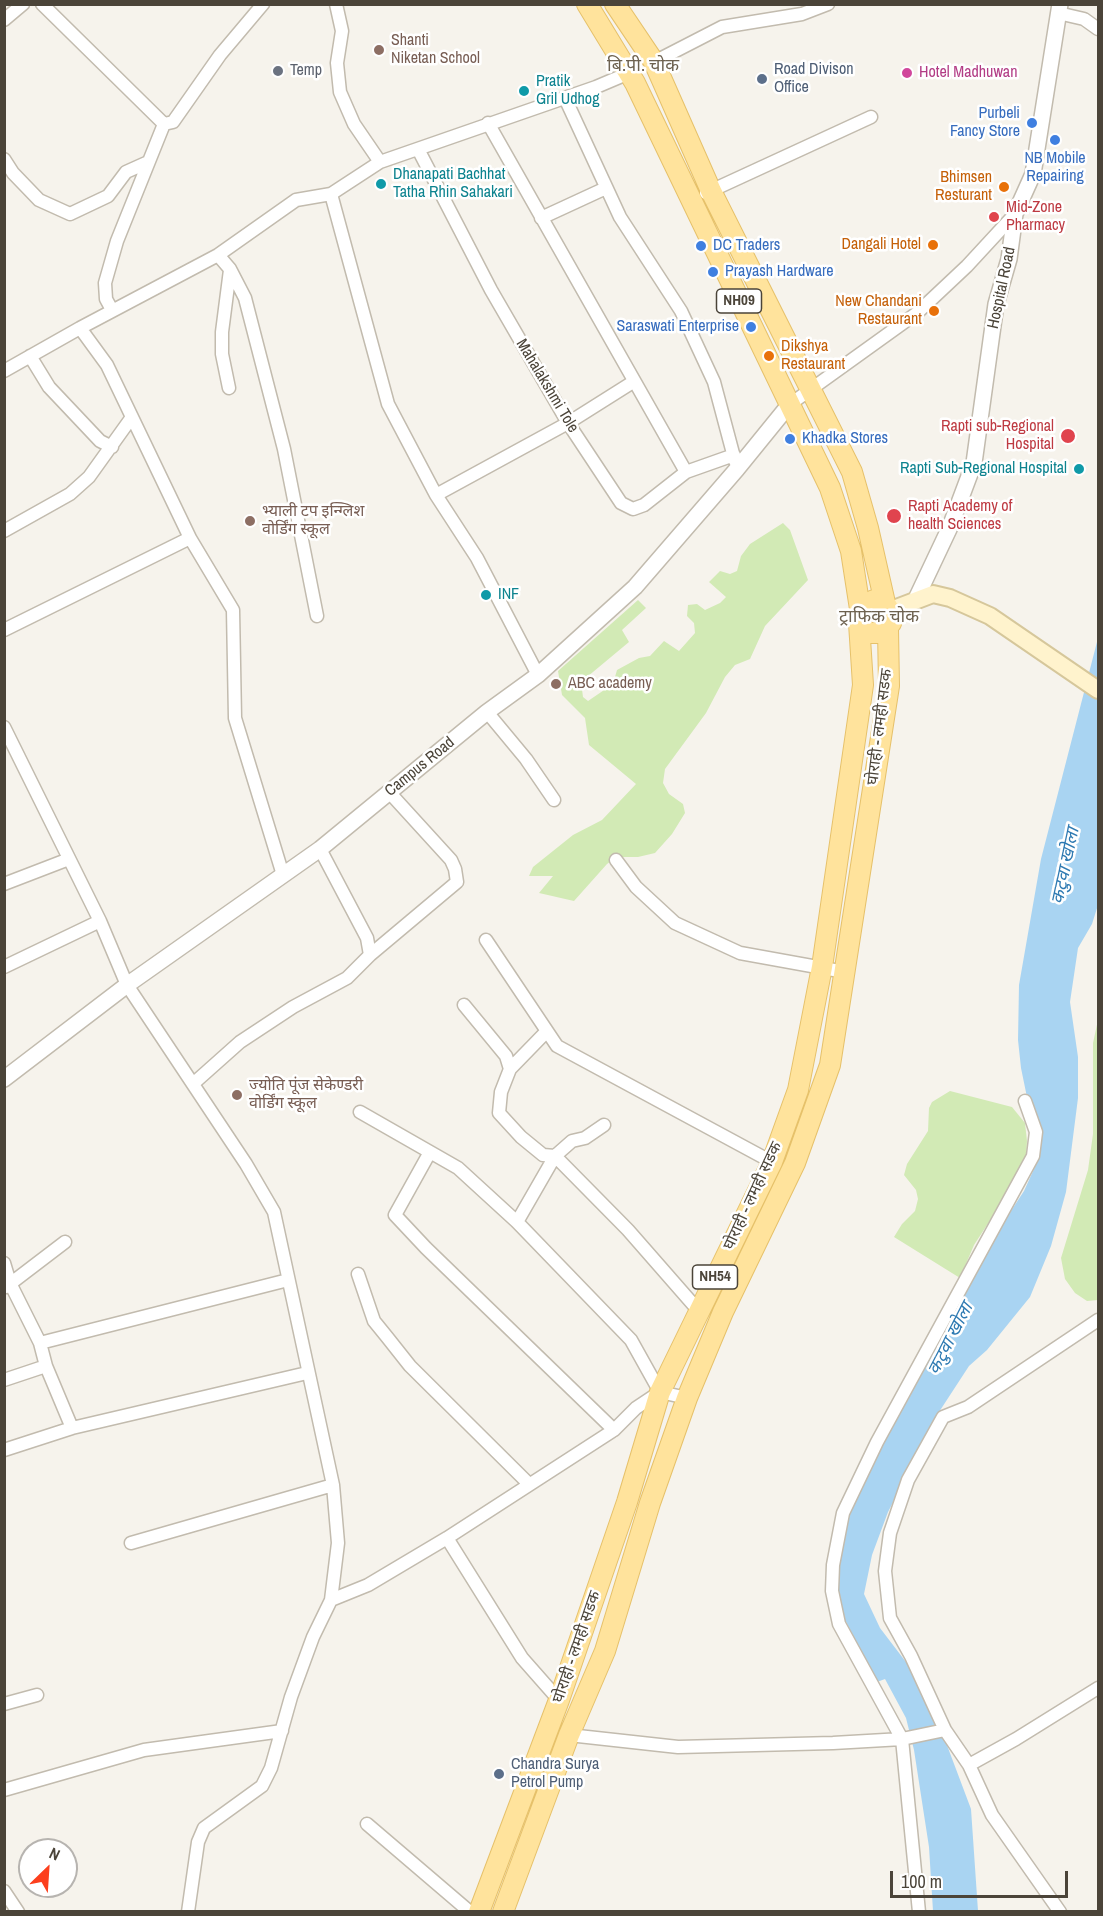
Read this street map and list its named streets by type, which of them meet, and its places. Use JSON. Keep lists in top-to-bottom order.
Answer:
{
  "streets": {
    "main road": ["NH09", "घोराही - लमही सडक", "NH54"],
    "street": ["Hospital Road", "Mahalakshmi Tole", "Campus Road"]
  },
  "crossings": [
    ["NH09", "घोराही - लमही सडक"],
    ["NH09", "Campus Road"],
    ["Mahalakshmi Tole", "Campus Road"]
  ],
  "districts": ["बि.पी. चोक", "ट्राफिक चोक"],
  "water": ["कटुवा खोला"],
  "places": [
    "Shanti Niketan School",
    "Temp",
    "Hotel Madhuwan",
    "Road Divison Office",
    "Pratik Gril Udhog",
    "Purbeli Fancy Store",
    "NB Mobile Repairing",
    "Dhanapati Bachhat Tatha Rhin Sahakari",
    "Bhimsen Resturant",
    "Mid-Zone Pharmacy",
    "Dangali Hotel",
    "DC Traders",
    "Prayash Hardware",
    "New Chandani Restaurant",
    "Saraswati Enterprise",
    "Dikshya Restaurant",
    "Rapti sub-Regional Hospital",
    "Khadka Stores",
    "Rapti Sub-Regional Hospital",
    "Rapti Academy of health Sciences",
    "भ्याली टप इन्ग्लिश वोर्डिंग स्कूल",
    "INF",
    "ABC academy",
    "ज्योति पूंज सेकेण्डरी वोर्डिंग स्कूल",
    "Chandra Surya Petrol Pump"
  ],
  "scale_bar": "100 m",
  "north": "top right"
}
